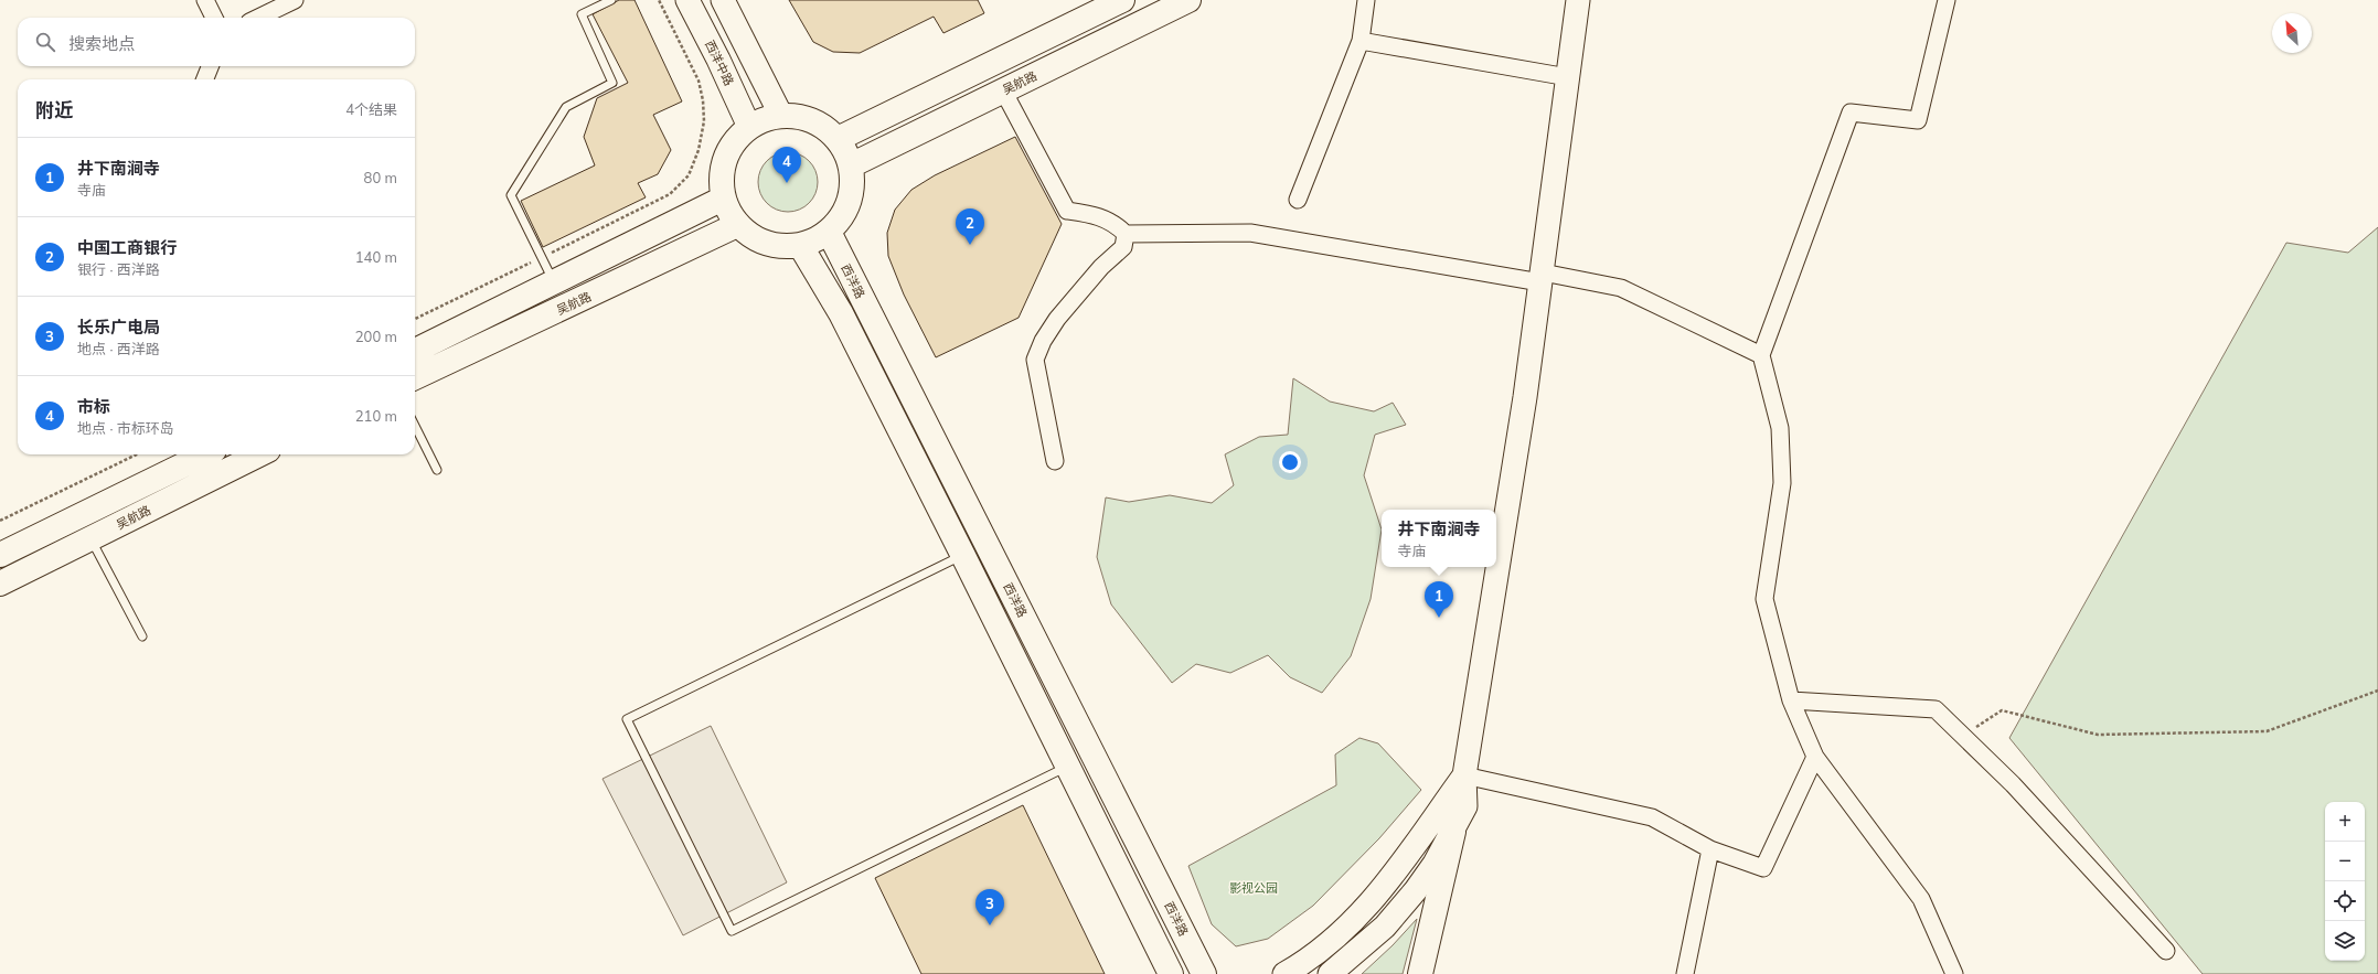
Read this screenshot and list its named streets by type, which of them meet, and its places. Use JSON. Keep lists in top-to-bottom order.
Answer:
{
  "streets": {
    "main road": ["吴航路", "西洋路"],
    "street": ["西洋中路"]
  },
  "crossings": [
    ["西洋中路", "吴航路"],
    ["西洋中路", "西洋路"],
    ["吴航路", "西洋路"]
  ],
  "parks": ["影视公园"],
  "north": "top left",
  "page": {
    "search": "搜索地点",
    "heading": ["附近", "4个结果"],
    "list": [
      {
        "mark": "1",
        "name": "井下南涧寺",
        "note": "寺庙",
        "value": "80 m"
      },
      {
        "mark": "2",
        "name": "中国工商银行",
        "note": "银行 · 西洋路",
        "value": "140 m"
      },
      {
        "mark": "3",
        "name": "长乐广电局",
        "note": "地点 · 西洋路",
        "value": "200 m"
      },
      {
        "mark": "4",
        "name": "市标",
        "note": "地点 · 市标环岛",
        "value": "210 m"
      }
    ],
    "pins": [
      "4",
      "2",
      "1",
      "3"
    ],
    "popup": ["井下南涧寺", "寺庙"],
    "map_buttons": ["+", "−"]
  }
}
